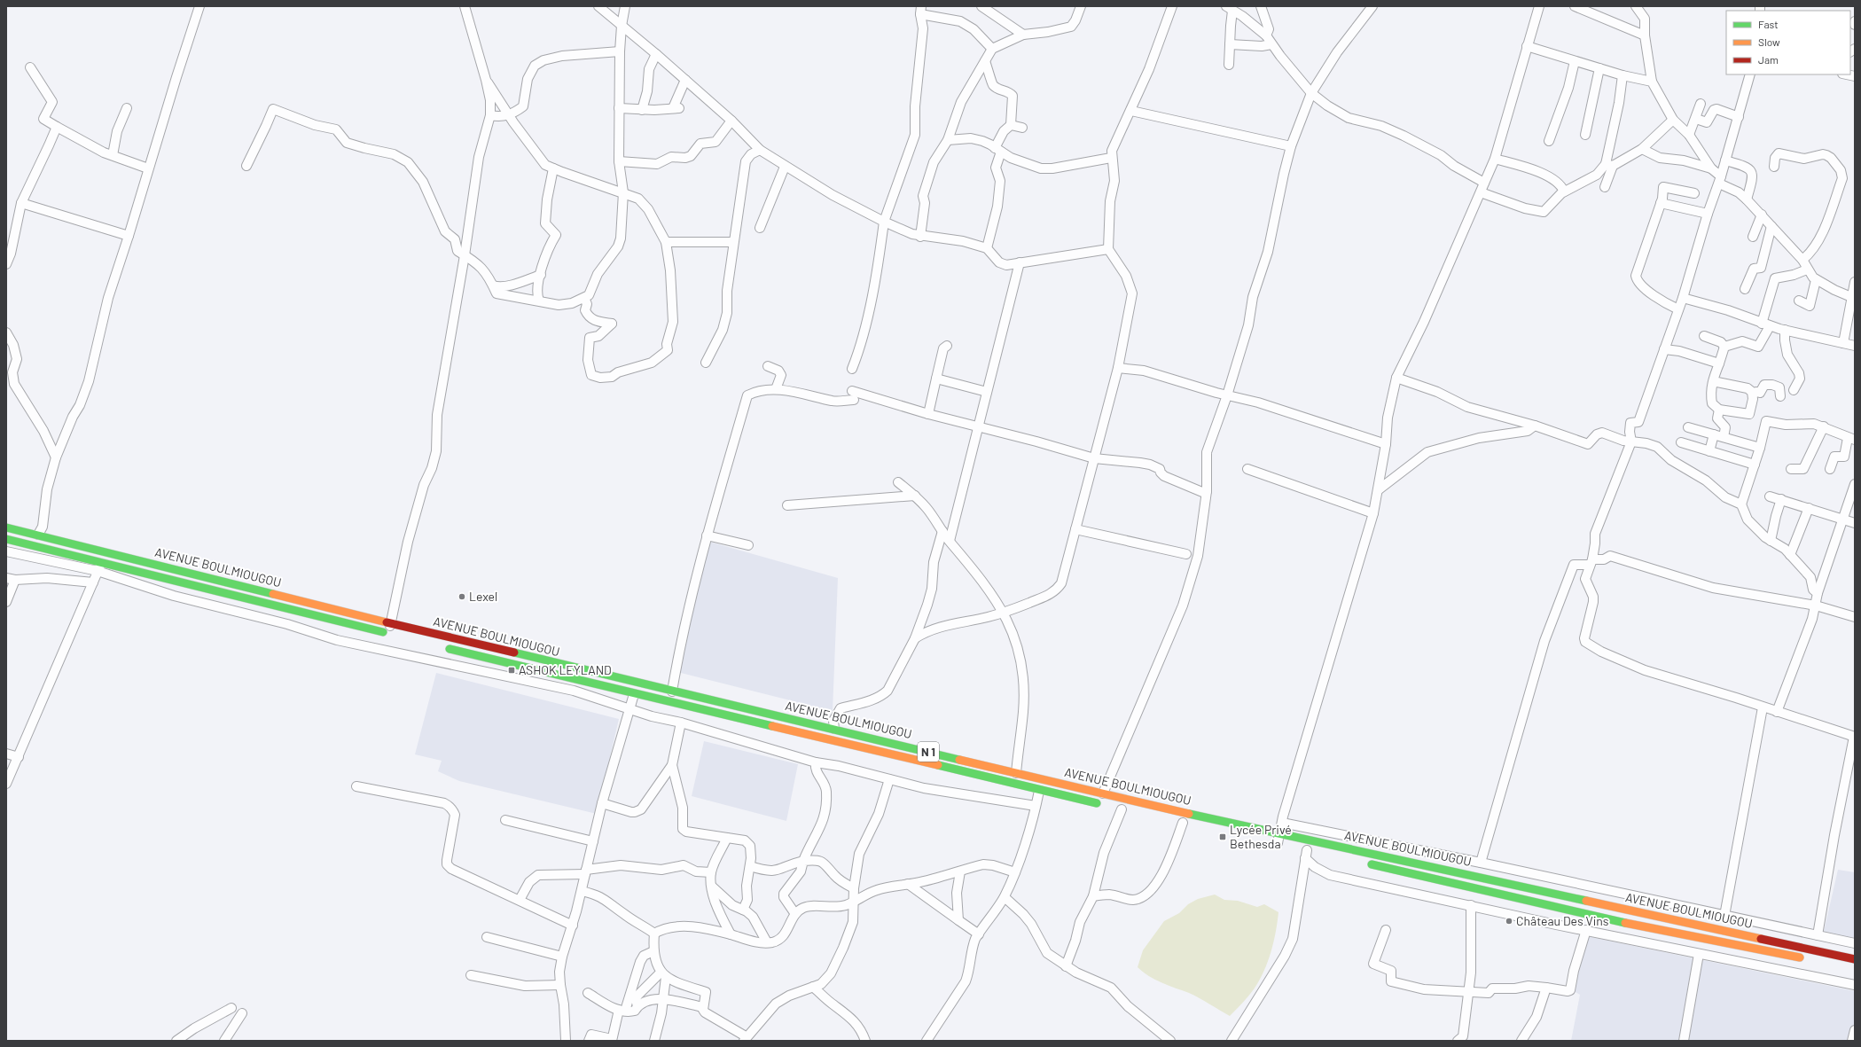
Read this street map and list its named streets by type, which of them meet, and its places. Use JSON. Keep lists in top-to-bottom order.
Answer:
{
  "streets": {
    "highway": ["AVENUE BOULMIOUGOU", "N 1"]
  },
  "places": {
    "other": ["Lexel", "Château Des Vins"],
    "transit": ["ASHOK LEYLAND", "Lycée Privé Bethesda"]
  },
  "legend": ["Fast", "Slow", "Jam"]
}
